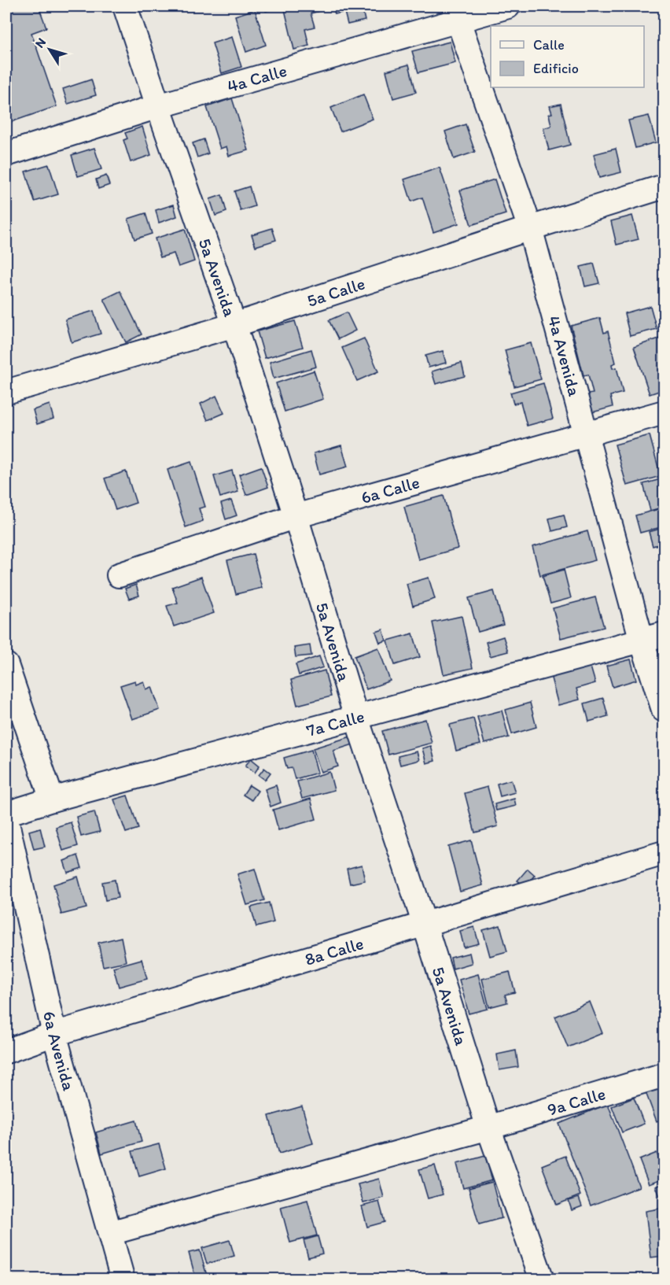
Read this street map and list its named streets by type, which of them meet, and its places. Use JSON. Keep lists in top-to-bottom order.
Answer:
{
  "streets": {
    "street": [
      "4a Calle",
      "5a Avenida",
      "5a Calle",
      "4a Avenida",
      "6a Calle",
      "7a Calle",
      "8a Calle",
      "6a Avenida",
      "9a Calle"
    ]
  },
  "crossings": [
    ["4a Calle", "5a Avenida"],
    ["4a Calle", "4a Avenida"],
    ["5a Avenida", "5a Calle"],
    ["5a Avenida", "6a Calle"],
    ["5a Avenida", "7a Calle"],
    ["5a Avenida", "8a Calle"],
    ["5a Avenida", "9a Calle"],
    ["5a Calle", "4a Avenida"],
    ["4a Avenida", "6a Calle"],
    ["4a Avenida", "7a Calle"],
    ["8a Calle", "6a Avenida"],
    ["6a Avenida", "9a Calle"]
  ],
  "legend": ["Calle", "Edificio"],
  "north": "top left"
}
